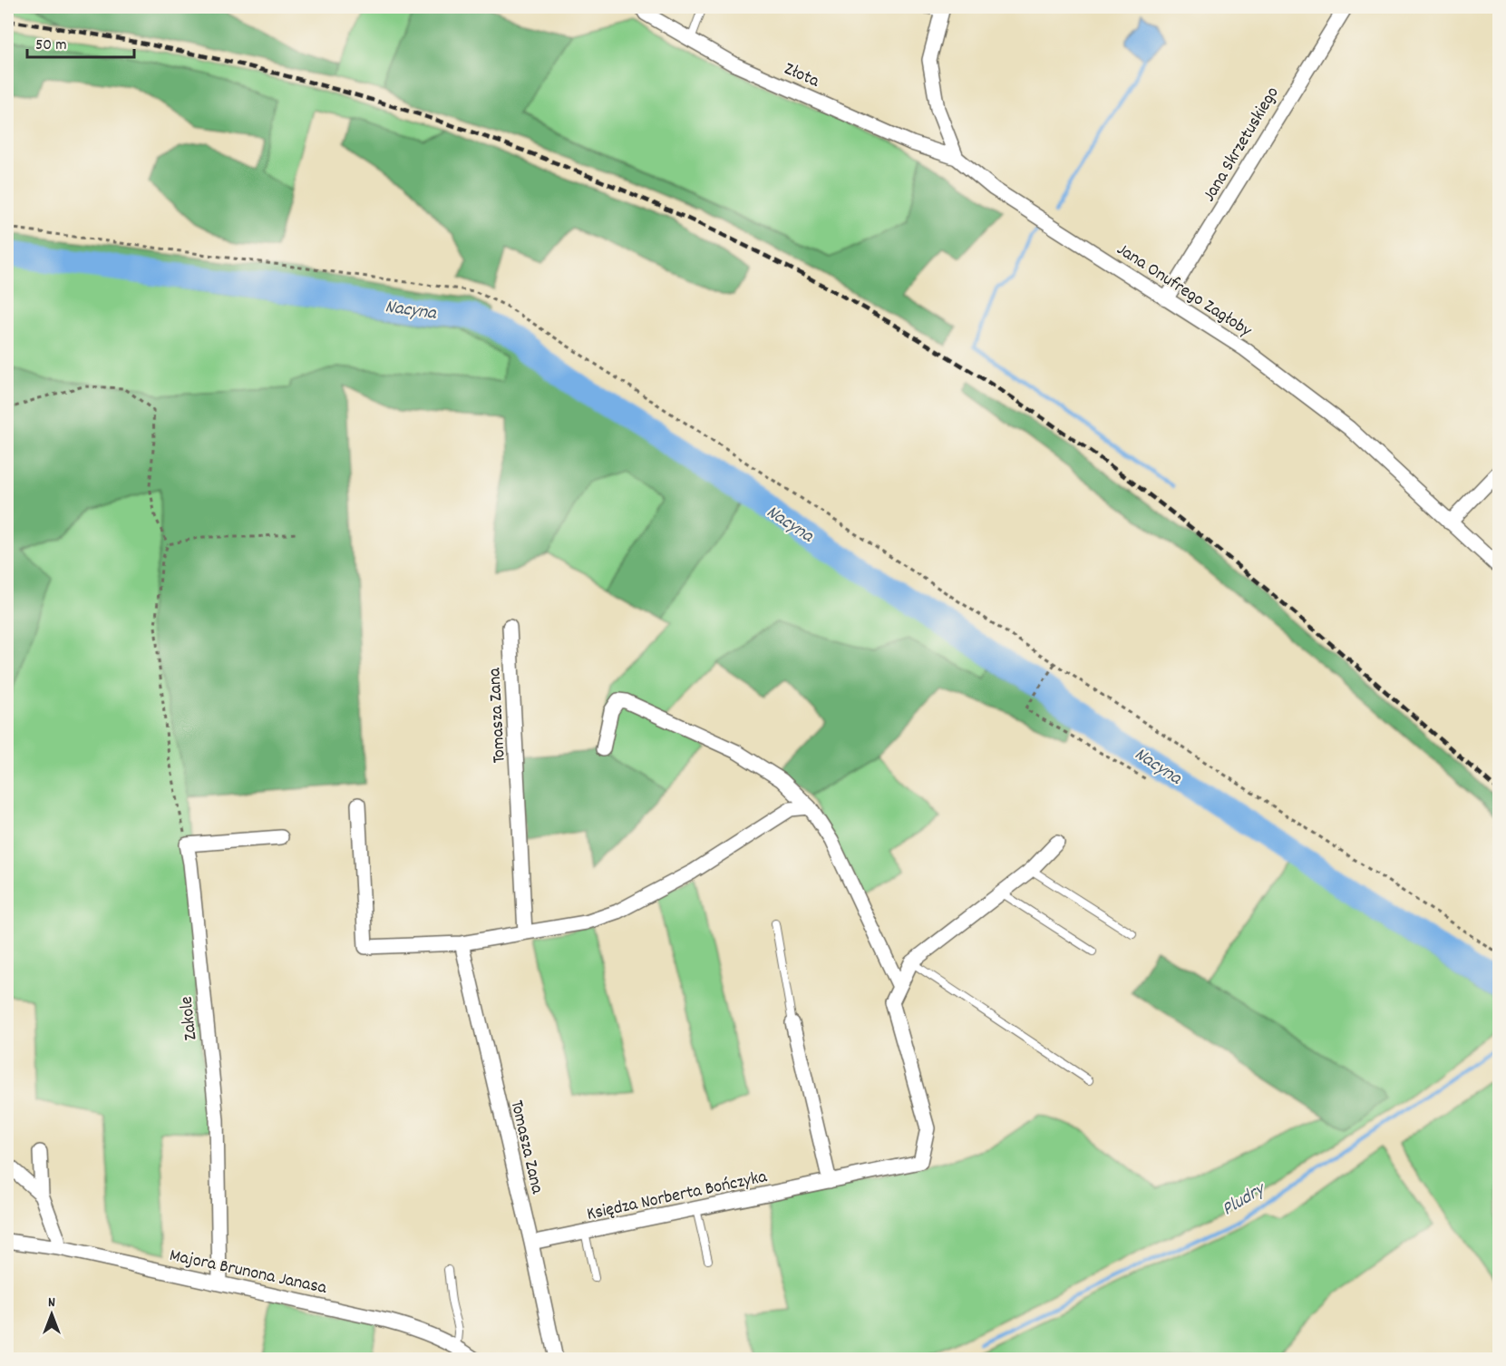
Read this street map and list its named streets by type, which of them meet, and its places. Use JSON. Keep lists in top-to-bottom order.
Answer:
{
  "streets": {
    "street": [
      "Złota",
      "Jana Skrzetuskiego",
      "Jana Onufrego Zagłoby",
      "Tomasza Zana",
      "Zakole",
      "Księdza Norberta Bończyka",
      "Majora Brunona Janasa"
    ]
  },
  "crossings": [
    ["Złota", "Jana Onufrego Zagłoby"],
    ["Jana Skrzetuskiego", "Jana Onufrego Zagłoby"],
    ["Tomasza Zana", "Księdza Norberta Bończyka"],
    ["Zakole", "Majora Brunona Janasa"]
  ],
  "water": ["Nacyna", "Pludry"],
  "scale_bar": "50 m",
  "north": "top"
}
